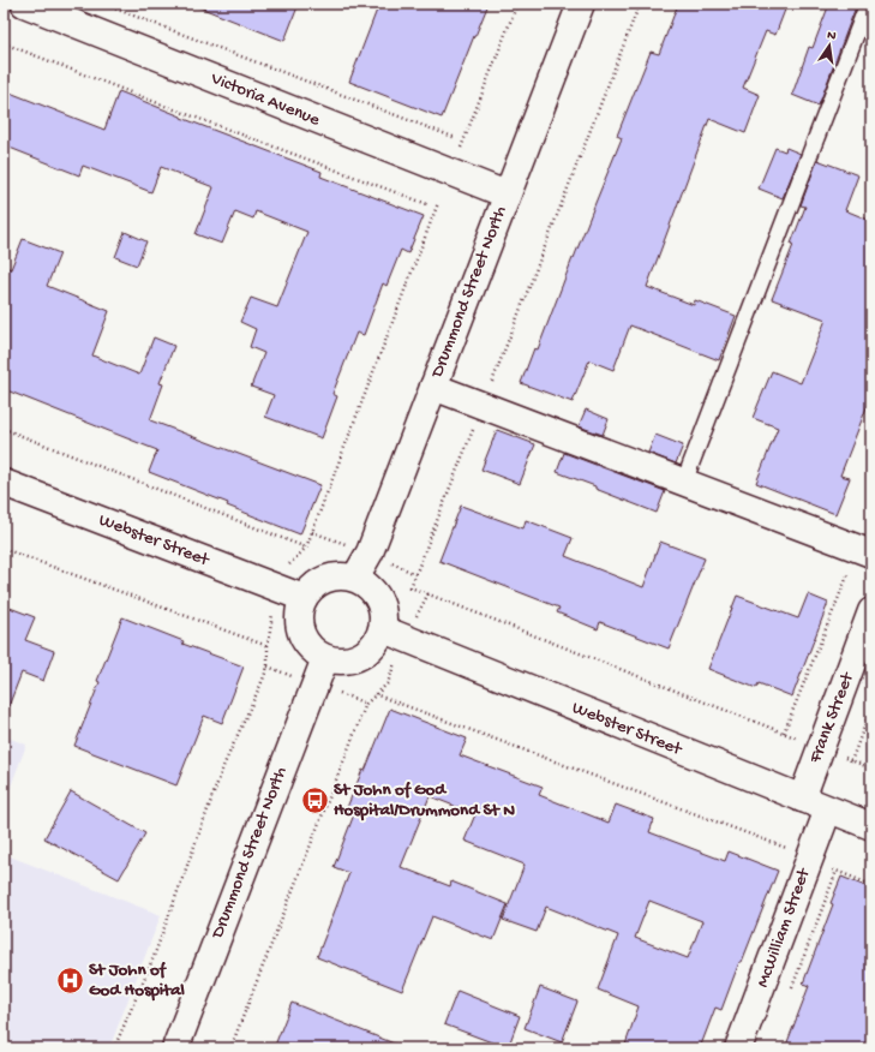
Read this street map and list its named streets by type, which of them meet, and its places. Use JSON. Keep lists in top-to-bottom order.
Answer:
{
  "streets": {
    "street": [
      "Victoria Avenue",
      "Drummond Street North",
      "Webster Street",
      "Frank Street",
      "McWilliam Street"
    ]
  },
  "crossings": [
    ["Victoria Avenue", "Drummond Street North"],
    ["Drummond Street North", "Webster Street"],
    ["Webster Street", "Frank Street"],
    ["Webster Street", "McWilliam Street"]
  ],
  "places": {
    "bus stop": ["St John of God Hospital/Drummond St N"],
    "hospital": ["St John of God Hospital"]
  },
  "north": "top"
}
